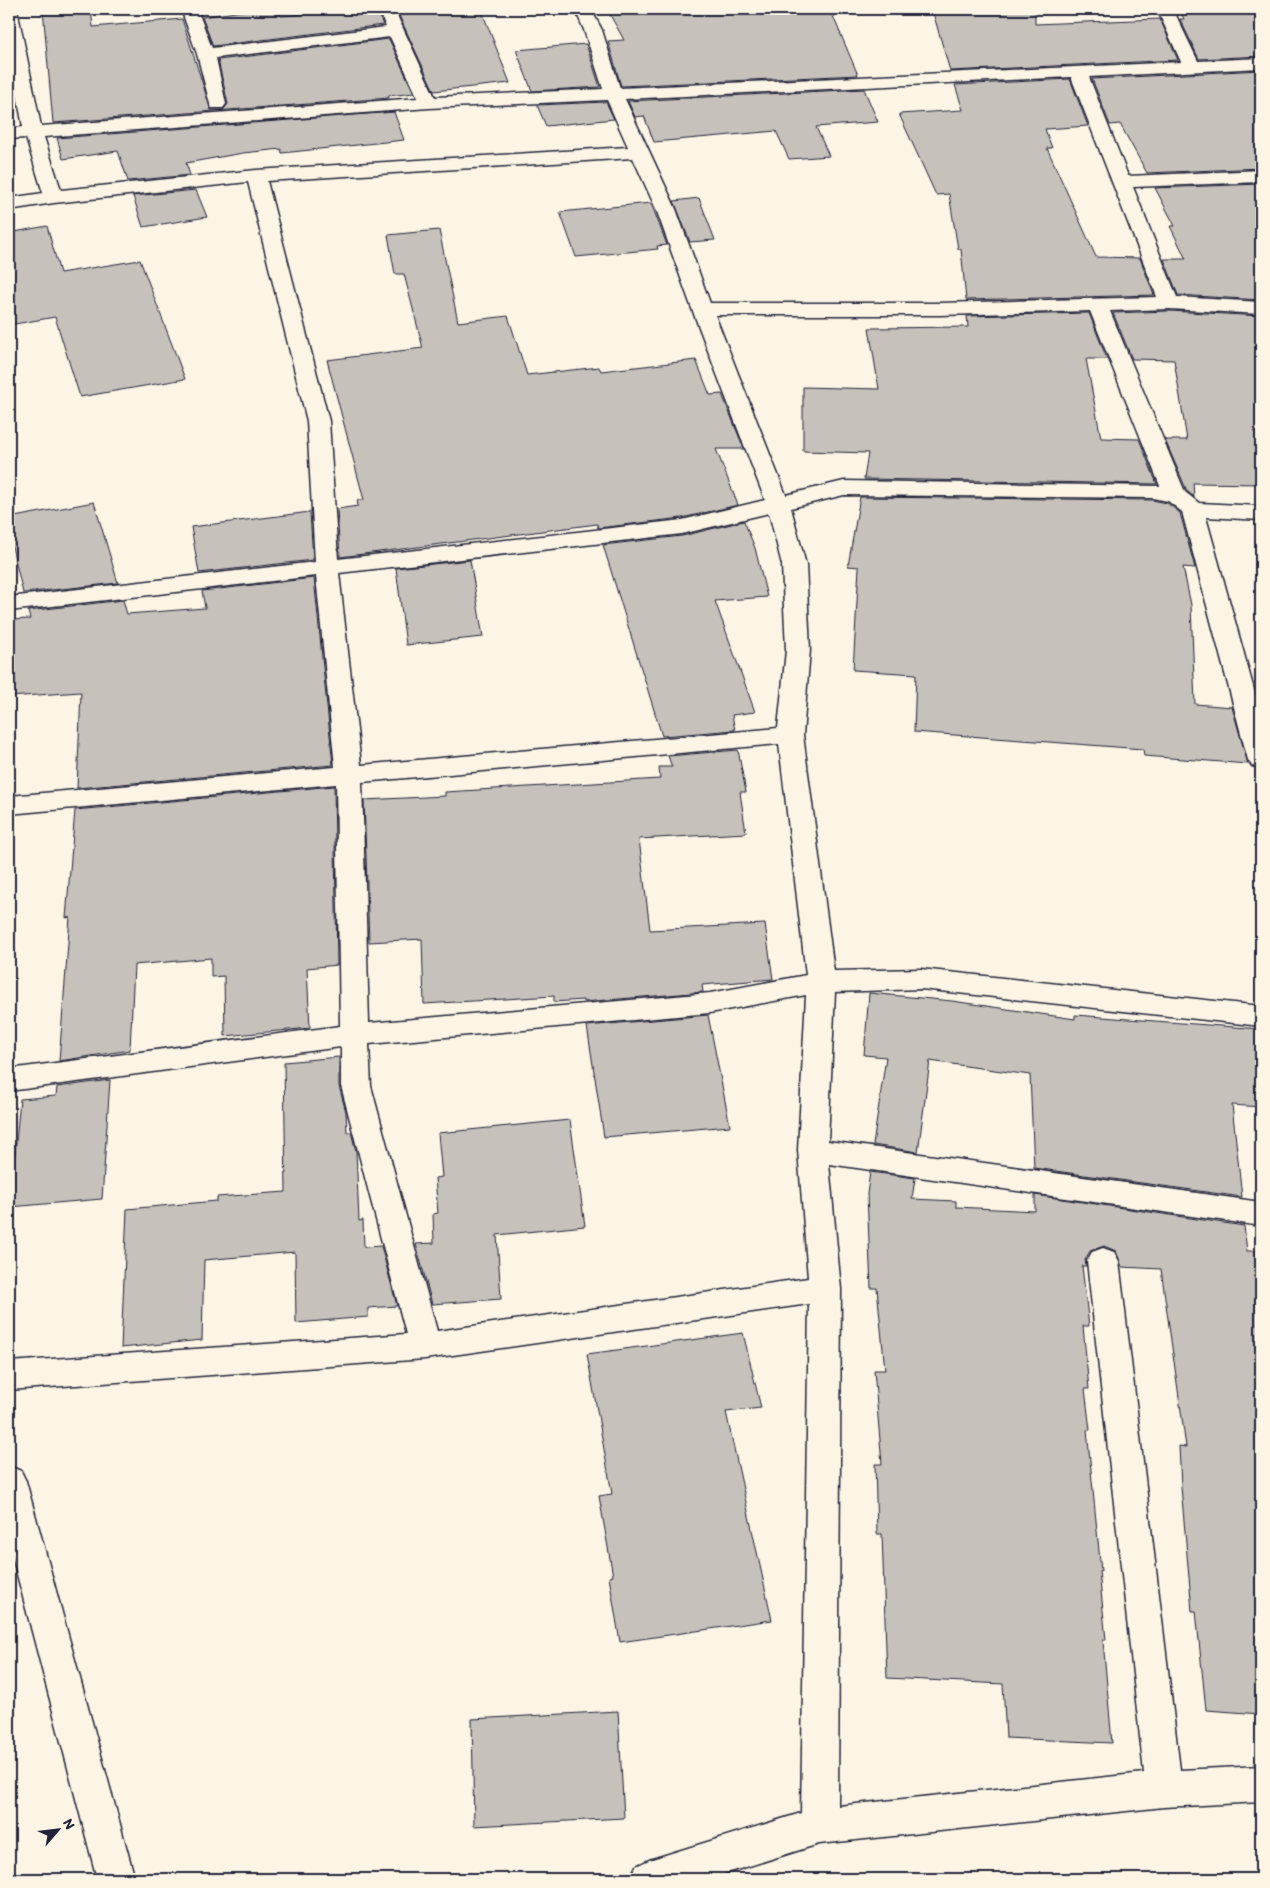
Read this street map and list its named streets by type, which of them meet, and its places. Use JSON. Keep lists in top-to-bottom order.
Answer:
{
  "north": "top right"
}
